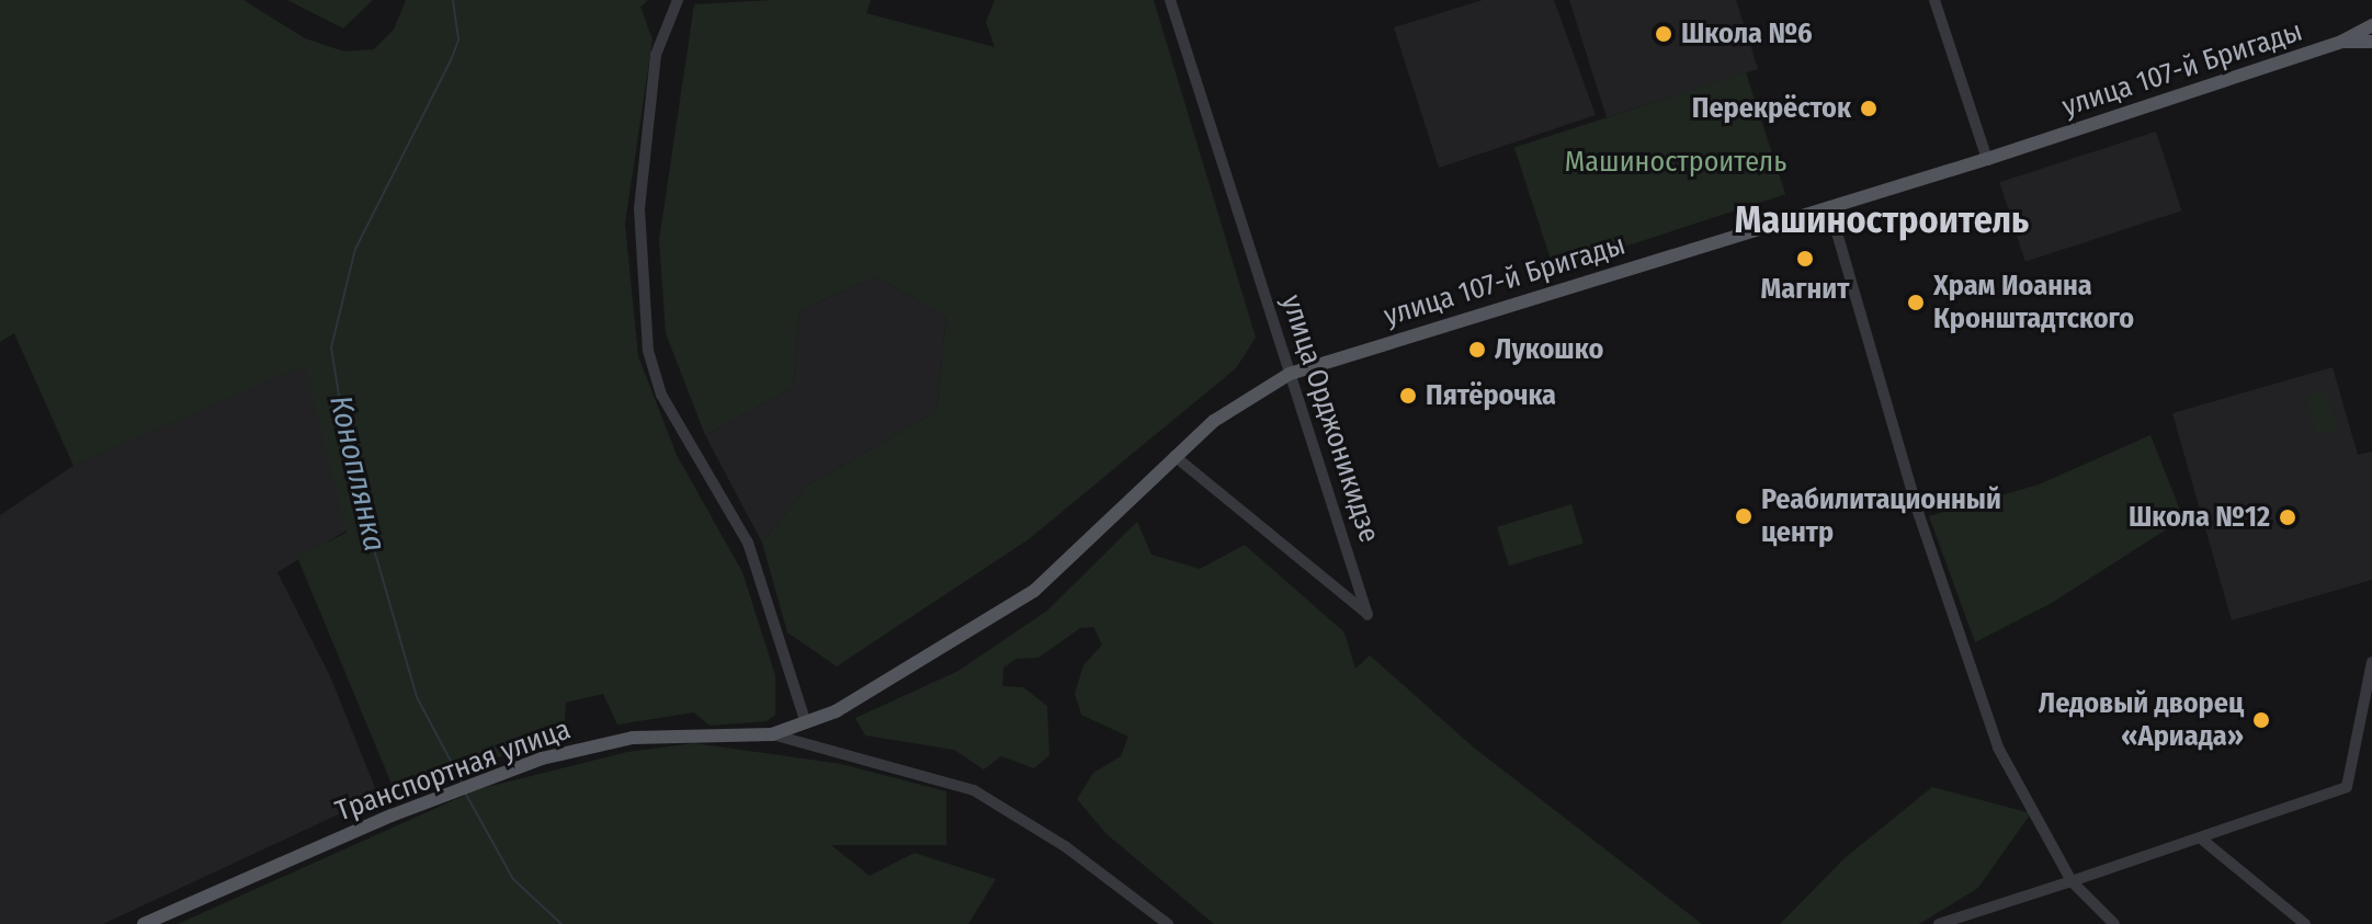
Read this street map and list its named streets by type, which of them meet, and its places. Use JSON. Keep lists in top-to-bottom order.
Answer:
{
  "streets": {
    "main road": ["улица 107-й Бригады", "Транспортная улица"],
    "street": ["улица Орджоникидзе"]
  },
  "crossings": [
    ["улица 107-й Бригады", "улица Орджоникидзе"],
    ["улица 107-й Бригады", "Транспортная улица"]
  ],
  "districts": ["Машиностроитель"],
  "water": ["Коноплянка"],
  "parks": ["Машиностроитель"],
  "places": [
    "Школа №6",
    "Перекрёсток",
    "Магнит",
    "Храм Иоанна Кронштадтского",
    "Лукошко",
    "Пятёрочка",
    "Реабилитационный центр",
    "Школа №12",
    "Ледовый дворец «Ариада»"
  ]
}
